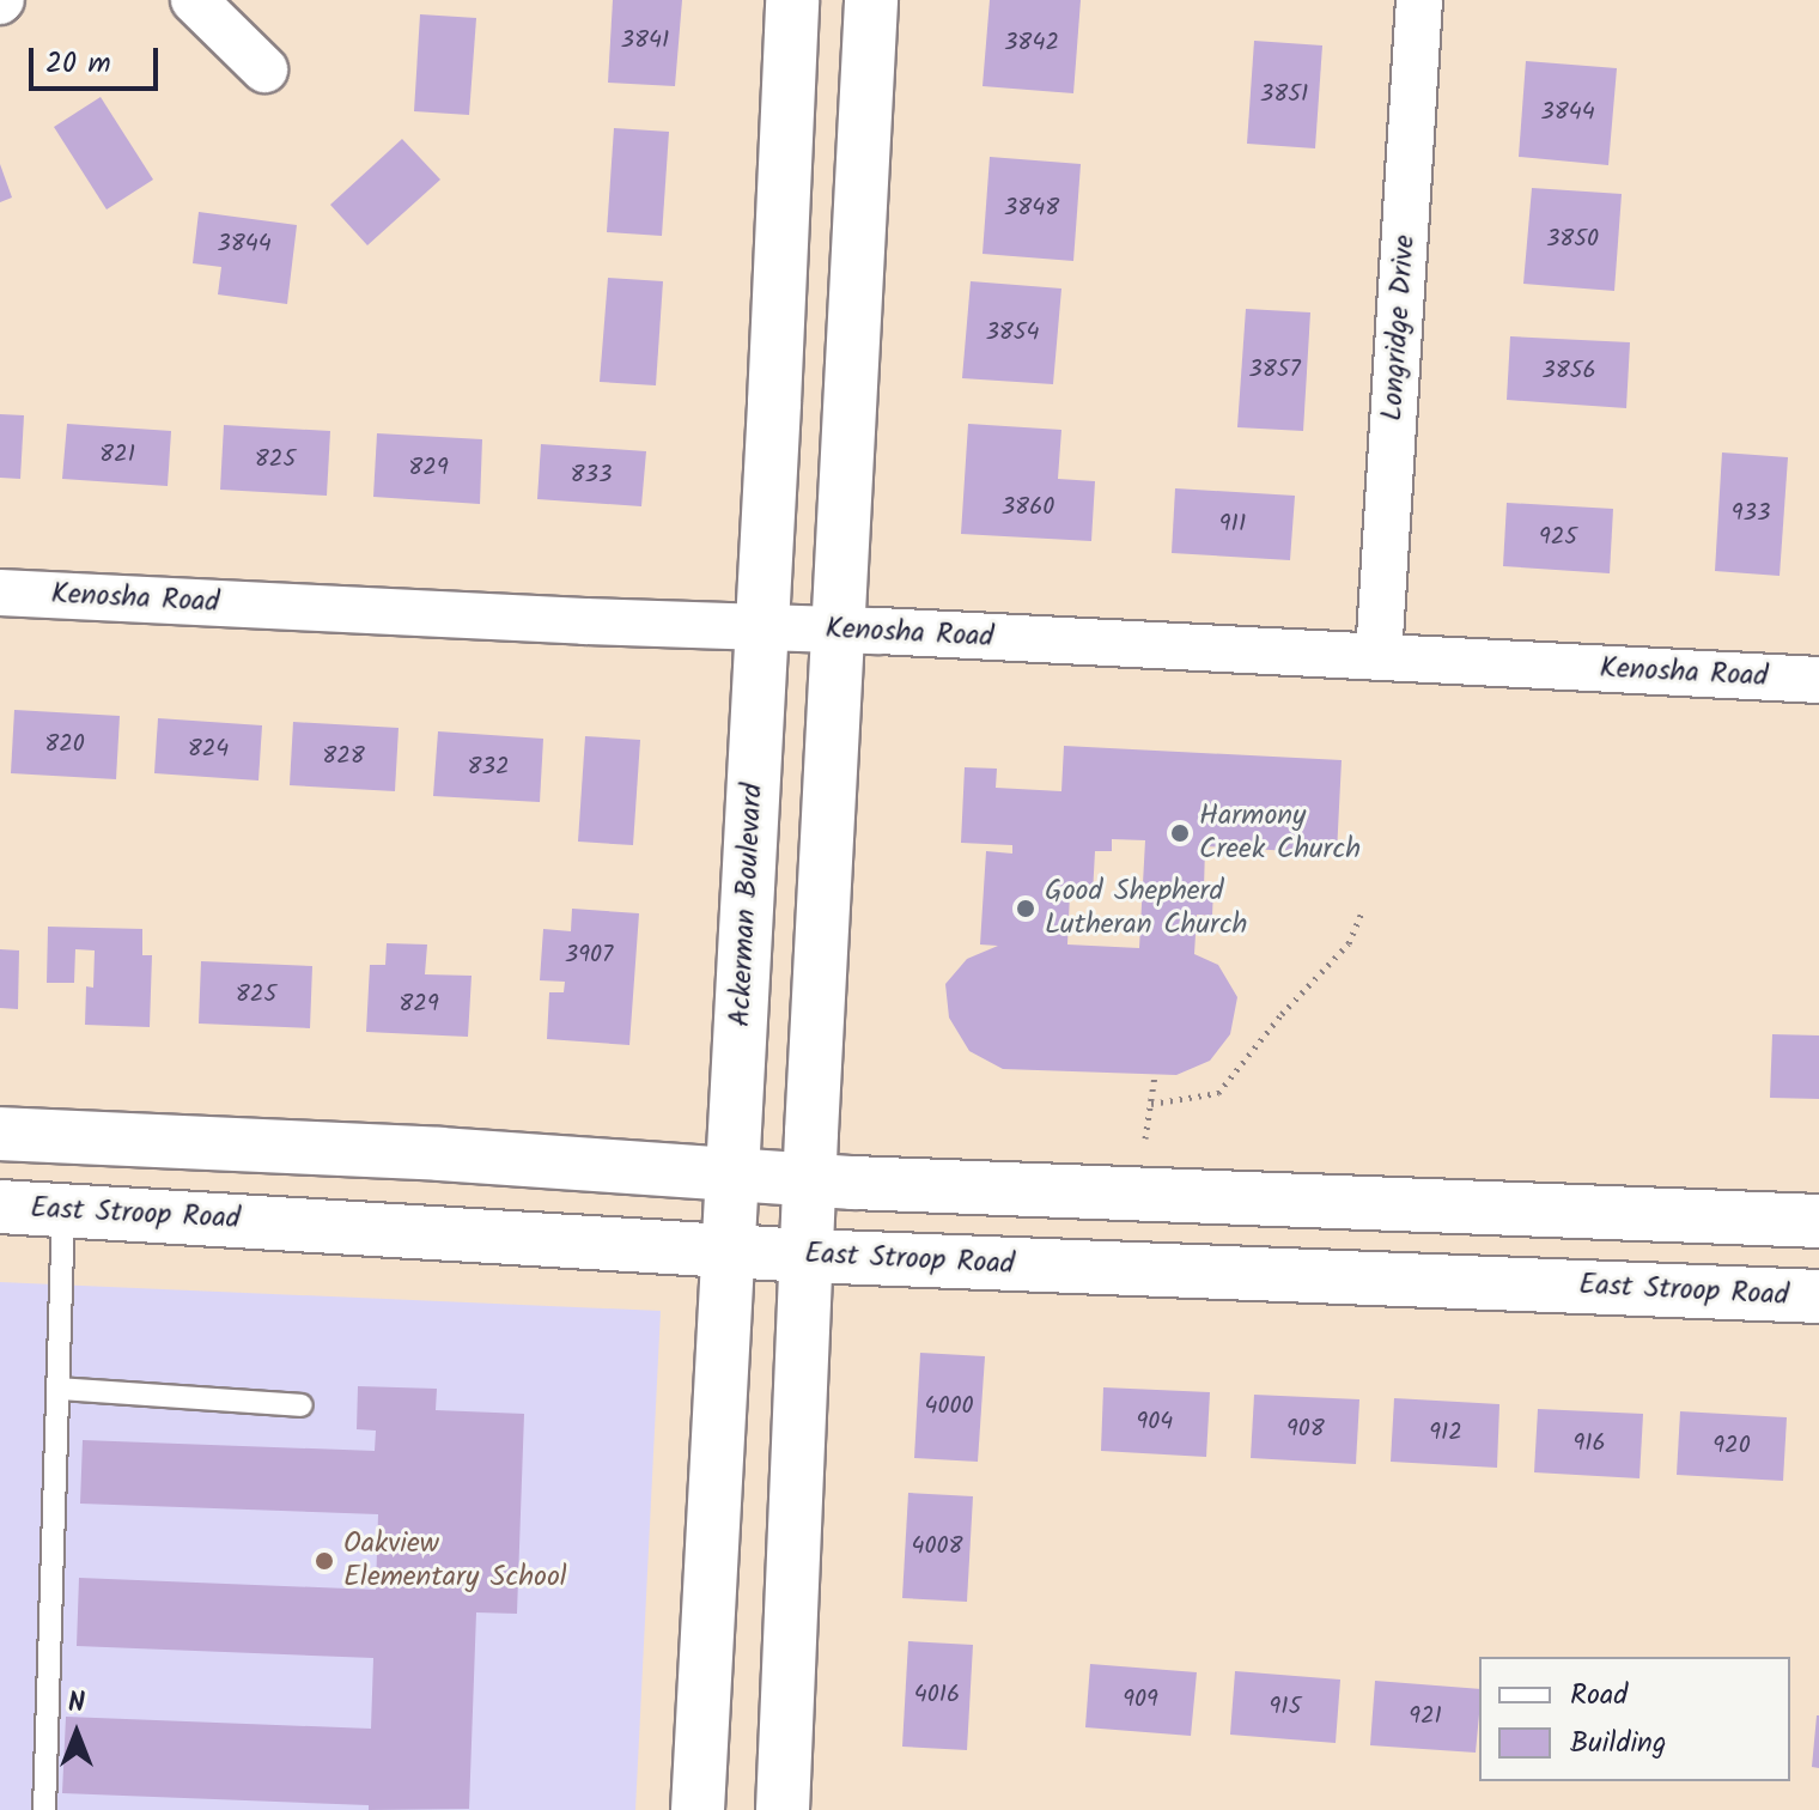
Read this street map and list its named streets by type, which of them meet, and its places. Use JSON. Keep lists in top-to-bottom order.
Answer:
{
  "streets": {
    "main road": ["Ackerman Boulevard", "East Stroop Road"],
    "street": ["Longridge Drive", "Kenosha Road"]
  },
  "crossings": [
    ["Longridge Drive", "Kenosha Road"],
    ["Kenosha Road", "Ackerman Boulevard"],
    ["Ackerman Boulevard", "East Stroop Road"]
  ],
  "places": ["Harmony Creek Church", "Good Shepherd Lutheran Church", "Oakview Elementary School"],
  "house_numbers": [
    "3841",
    "3842",
    "3851",
    "3844",
    "3848",
    "3850",
    "3844",
    "3854",
    "3857",
    "3856",
    "821",
    "825",
    "829",
    "833",
    "3860",
    "933",
    "911",
    "925",
    "820",
    "824",
    "828",
    "832",
    "3907",
    "825",
    "829",
    "4000",
    "904",
    "908",
    "912",
    "916",
    "920",
    "4008",
    "4016",
    "909",
    "915",
    "921"
  ],
  "legend": ["Road", "Building"],
  "scale_bar": "20 m",
  "north": "top"
}
